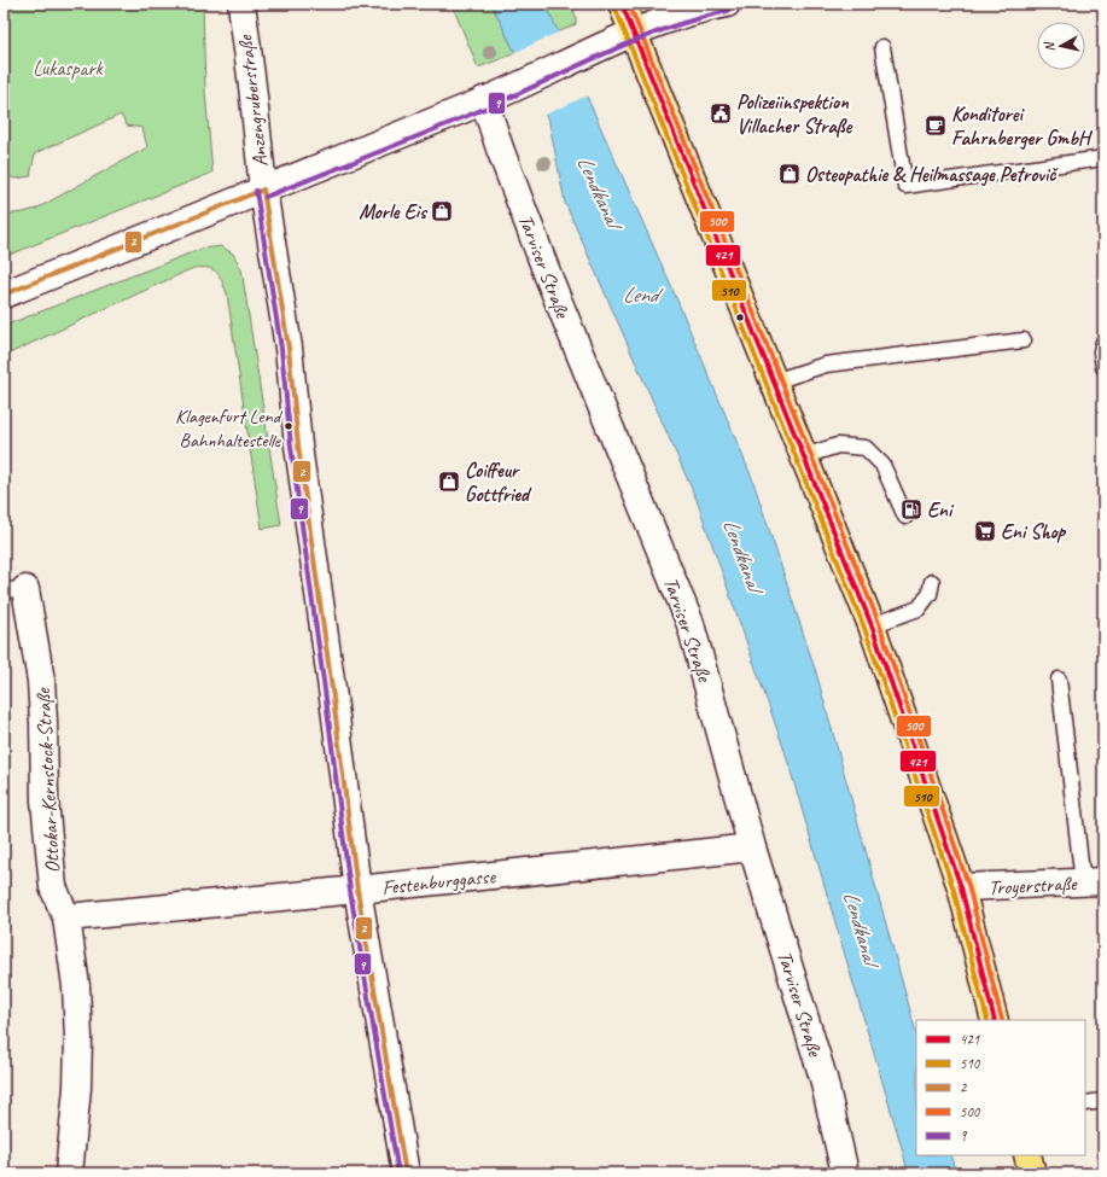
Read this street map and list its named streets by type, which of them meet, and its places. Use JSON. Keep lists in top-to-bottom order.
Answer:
{
  "streets": {
    "street": [
      "Anzengruberstraße",
      "Tarviser Straße",
      "Ottokar-Kernstock-Straße",
      "Festenburggasse",
      "Troyerstraße"
    ]
  },
  "crossings": [
    ["Anzengruberstraße", "Festenburggasse"],
    ["Tarviser Straße", "Festenburggasse"],
    ["Ottokar-Kernstock-Straße", "Festenburggasse"]
  ],
  "water": ["Lendkanal", "Lend"],
  "parks": ["Lukaspark"],
  "places": {
    "public building": ["Polizeiinspektion Villacher Straße"],
    "cafe": ["Konditorei Fahrnberger GmbH"],
    "shop": ["Osteopathie & Heilmassage Petrovič", "Morle Eis", "Coiffeur Gottfried"],
    "other": ["Klagenfurt Lend Bahnhaltestelle"],
    "fuel station": ["Eni"],
    "supermarket": ["Eni Shop"]
  },
  "lines": [
    "transit line 421",
    "transit line 500",
    "transit line 510",
    "transit line 9",
    "transit line 2"
  ],
  "legend": [
    "421",
    "510",
    "2",
    "500",
    "9"
  ],
  "north": "left"
}
